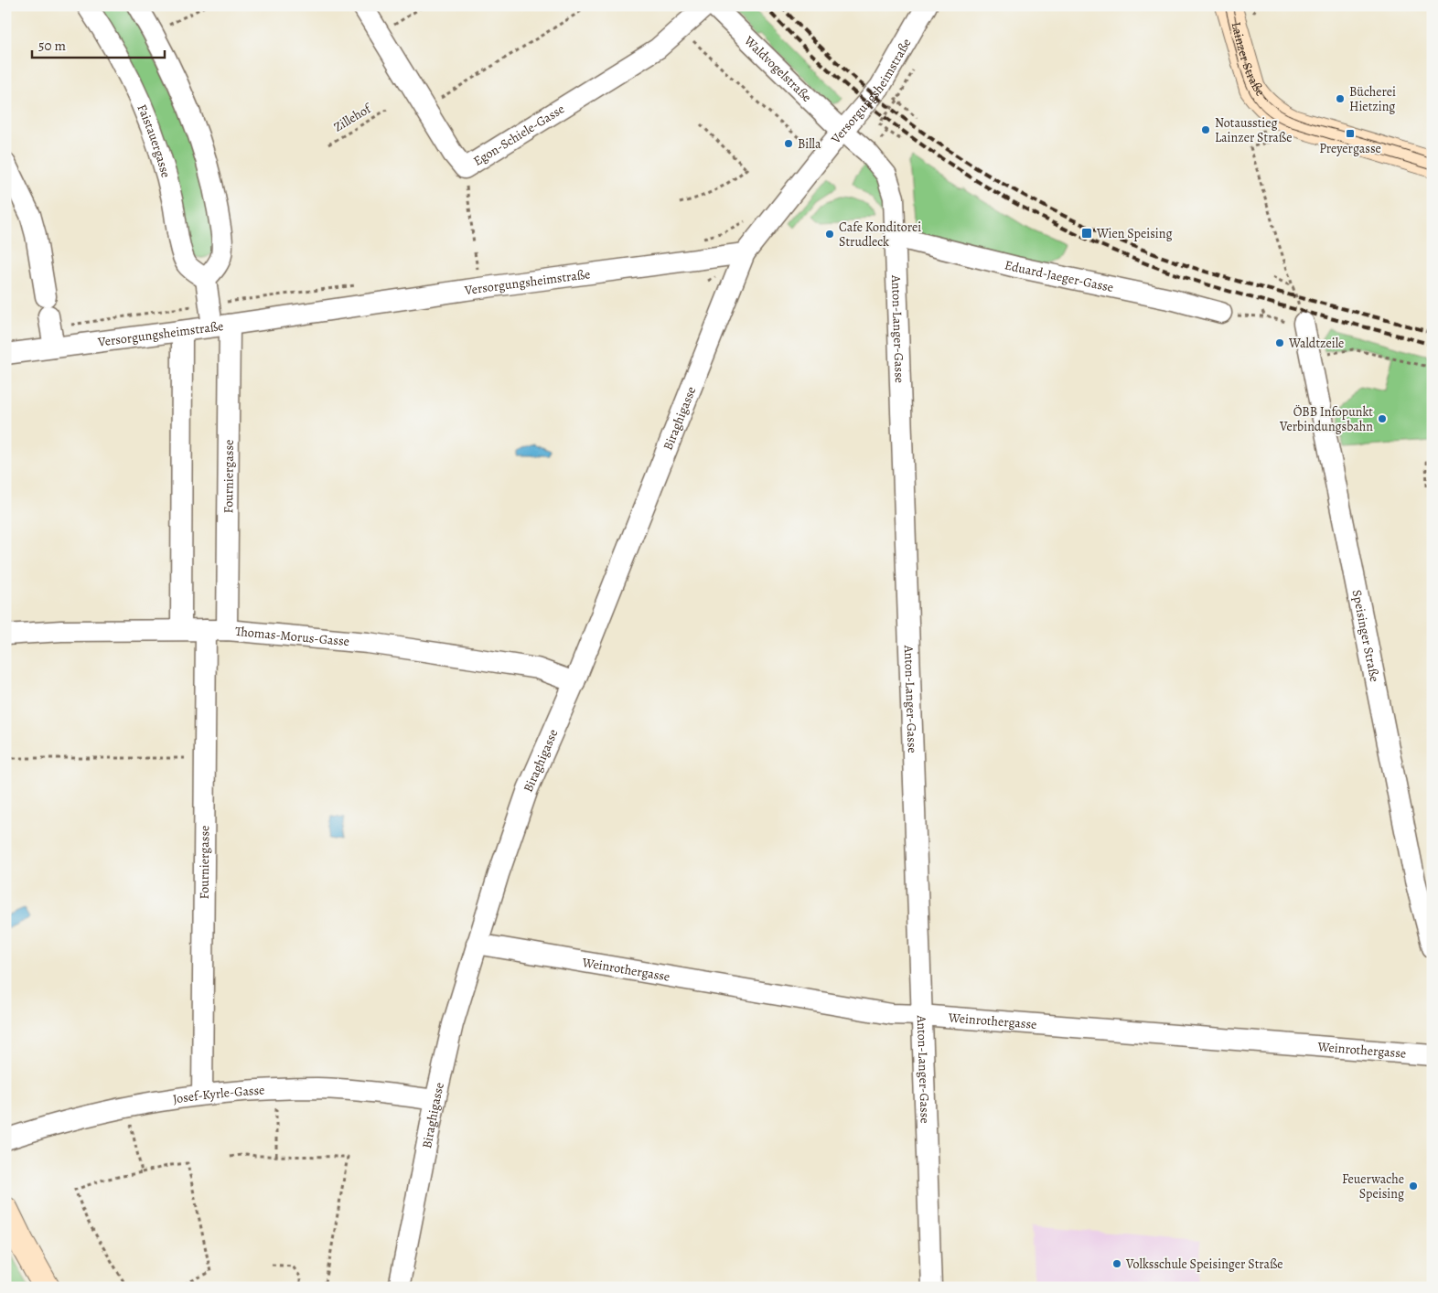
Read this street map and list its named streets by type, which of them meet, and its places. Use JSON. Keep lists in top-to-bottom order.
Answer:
{
  "streets": {
    "main road": ["Lainzer Straße"],
    "street": [
      "Waldvogelstraße",
      "Versorgungsheimstraße",
      "Egon-Schiele-Gasse",
      "Faistauergasse",
      "Eduard-Jaeger-Gasse",
      "Anton-Langer-Gasse",
      "Biraghigasse",
      "Fourniergasse",
      "Speisinger Straße",
      "Thomas-Morus-Gasse",
      "Weinrothergasse",
      "Josef-Kyrle-Gasse"
    ],
    "path": ["Zillehof"]
  },
  "crossings": [
    ["Waldvogelstraße", "Versorgungsheimstraße"],
    ["Waldvogelstraße", "Anton-Langer-Gasse"],
    ["Versorgungsheimstraße", "Anton-Langer-Gasse"],
    ["Versorgungsheimstraße", "Biraghigasse"],
    ["Versorgungsheimstraße", "Fourniergasse"],
    ["Eduard-Jaeger-Gasse", "Anton-Langer-Gasse"],
    ["Anton-Langer-Gasse", "Weinrothergasse"],
    ["Biraghigasse", "Thomas-Morus-Gasse"],
    ["Biraghigasse", "Weinrothergasse"],
    ["Biraghigasse", "Josef-Kyrle-Gasse"],
    ["Fourniergasse", "Thomas-Morus-Gasse"],
    ["Fourniergasse", "Josef-Kyrle-Gasse"]
  ],
  "places": {
    "other": [
      "Bücherei Hietzing",
      "Notausstieg Lainzer Straße",
      "Billa",
      "Cafe Konditorei Strudleck",
      "Waldtzeile",
      "ÖBB Infopunkt Verbindungsbahn",
      "Feuerwache Speising",
      "Volksschule Speisinger Straße"
    ],
    "transit": ["Preyergasse", "Wien Speising"]
  },
  "scale_bar": "50 m"
}
